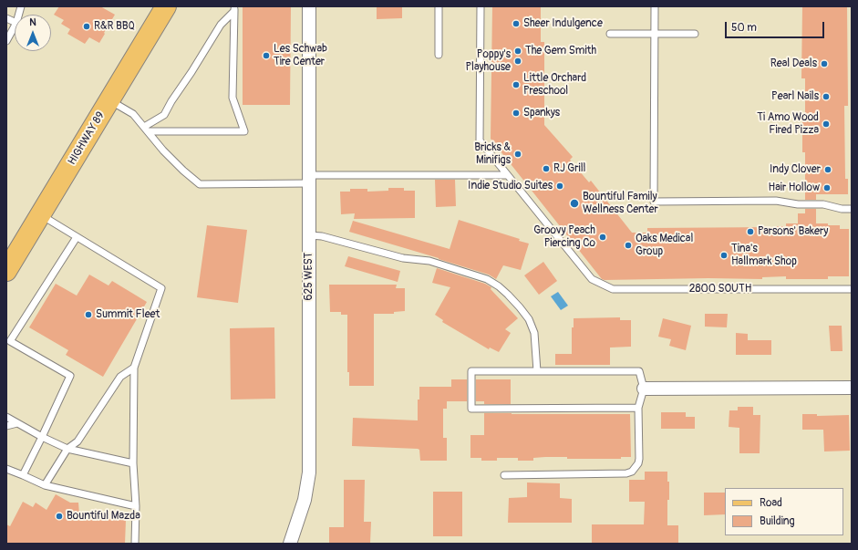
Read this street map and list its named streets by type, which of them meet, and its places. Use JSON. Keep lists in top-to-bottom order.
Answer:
{
  "streets": {
    "main road": ["HIGHWAY 89"],
    "street": ["625 WEST"],
    "lane": ["2800 SOUTH"]
  },
  "places": [
    "Sheer Indulgence",
    "R&R BBQ",
    "The Gem Smith",
    "Les Schwab Tire Center",
    "Poppy's Playhouse",
    "Real Deals",
    "Little Orchard Preschool",
    "Pearl Nails",
    "Spankys",
    "Ti Amo Wood Fired Pizza",
    "Bricks & Minifigs",
    "RJ Grill",
    "Indy Clover",
    "Indie Studio Suites",
    "Hair Hollow",
    "Bountiful Family Wellness Center",
    "Parsons' Bakery",
    "Groovy Peach Piercing Co",
    "Oaks Medical Group",
    "Tina's Hallmark Shop",
    "Summit Fleet",
    "Bountiful Mazda"
  ],
  "legend": ["Road", "Building"],
  "scale_bar": "50 m",
  "north": "top"
}
